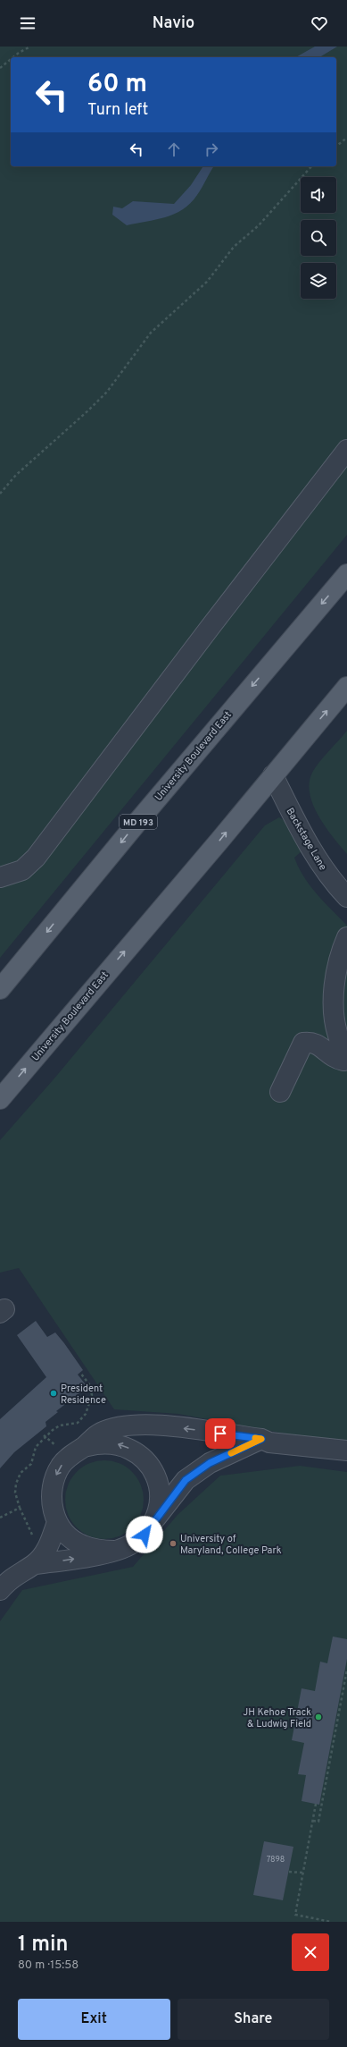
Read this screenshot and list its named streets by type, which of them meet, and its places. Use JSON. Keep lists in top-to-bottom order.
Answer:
{
  "streets": {
    "main road": ["University Boulevard East", "MD 193"],
    "street": ["Backstage Lane"]
  },
  "crossings": [
    ["University Boulevard East", "Backstage Lane"]
  ],
  "places": ["President Residence", "University of Maryland, College Park", "JH Kehoe Track & Ludwig Field"],
  "house_numbers": ["7898"],
  "page": {
    "header": "Navio",
    "turn": ["60 m", "Turn left"],
    "heading": ["1 min", "80 m · 15:58"],
    "buttons": ["Exit", "Share"]
  }
}
